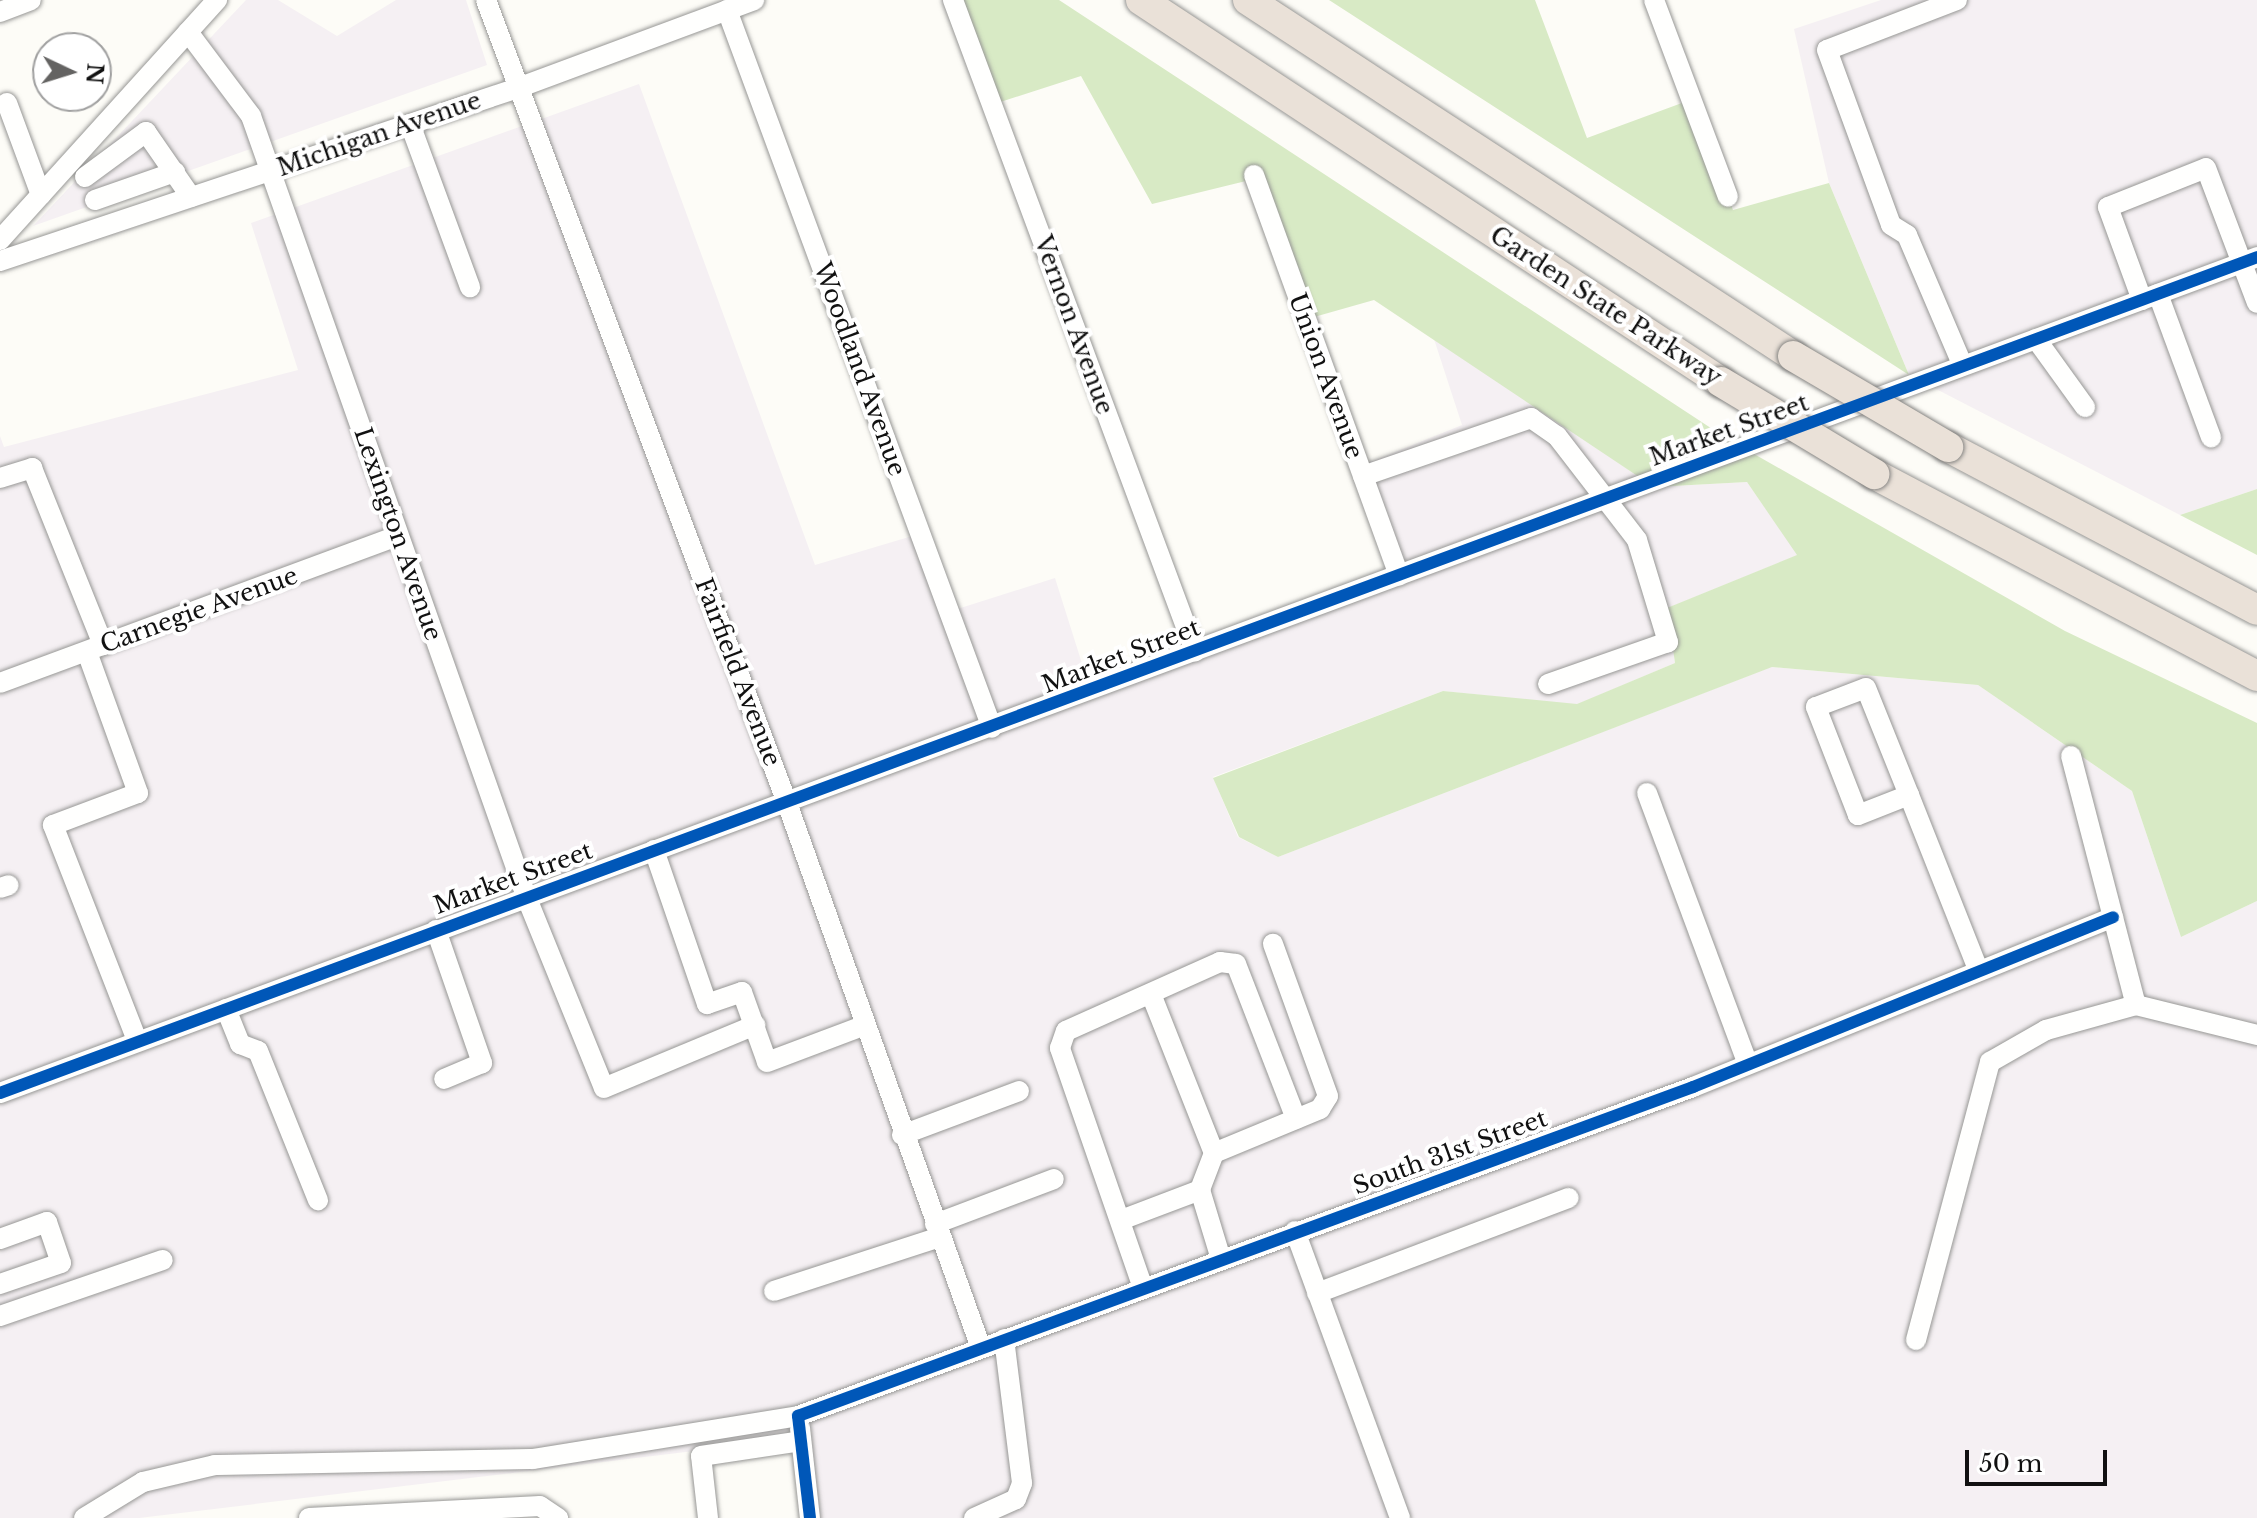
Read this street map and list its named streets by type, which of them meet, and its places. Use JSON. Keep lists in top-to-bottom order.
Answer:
{
  "streets": {
    "highway": ["Garden State Parkway"],
    "street": [
      "Michigan Avenue",
      "Vernon Avenue",
      "Woodland Avenue",
      "Union Avenue",
      "Market Street",
      "Lexington Avenue",
      "Carnegie Avenue",
      "Fairfield Avenue",
      "South 31st Street"
    ]
  },
  "crossings": [
    ["Michigan Avenue", "Woodland Avenue"],
    ["Michigan Avenue", "Lexington Avenue"],
    ["Michigan Avenue", "Fairfield Avenue"],
    ["Vernon Avenue", "Market Street"],
    ["Woodland Avenue", "Market Street"],
    ["Union Avenue", "Market Street"],
    ["Market Street", "Lexington Avenue"],
    ["Market Street", "Fairfield Avenue"],
    ["Lexington Avenue", "Carnegie Avenue"],
    ["Fairfield Avenue", "South 31st Street"]
  ],
  "scale_bar": "50 m",
  "north": "right"
}
